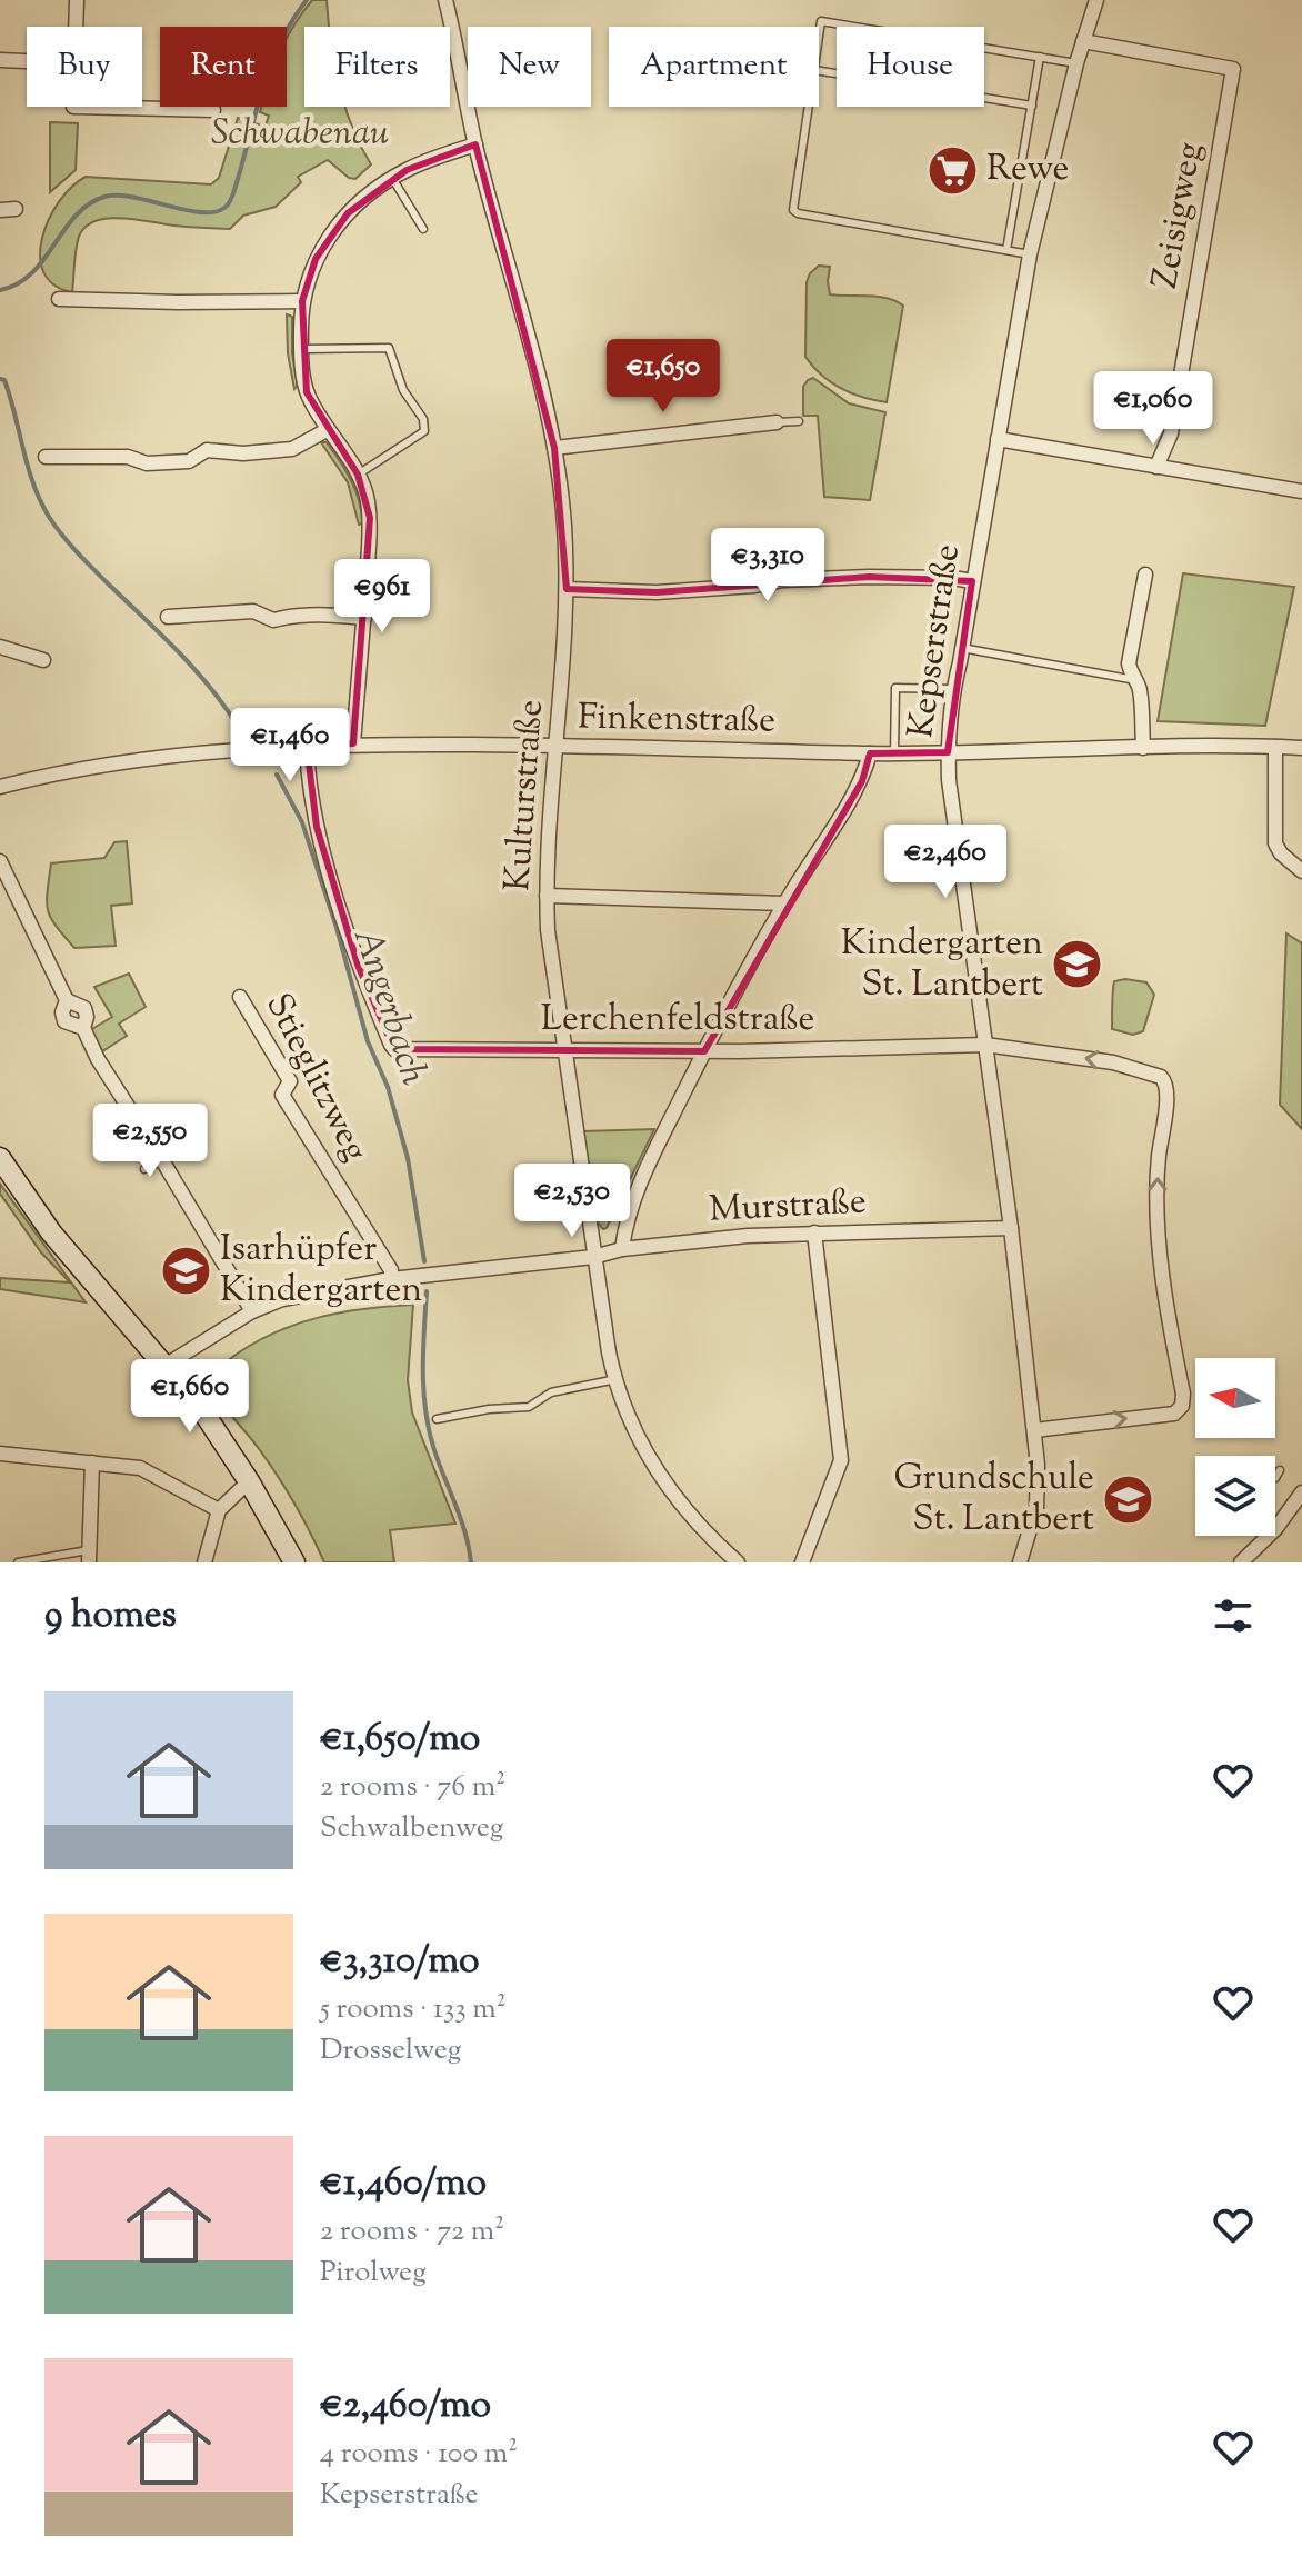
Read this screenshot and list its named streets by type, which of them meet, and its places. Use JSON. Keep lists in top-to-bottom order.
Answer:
{
  "streets": {
    "street": [
      "Zeisigweg",
      "Kepserstraße",
      "Finkenstraße",
      "Kulturstraße",
      "Lerchenfeldstraße",
      "Stieglitzweg",
      "Murstraße"
    ]
  },
  "crossings": [
    ["Zeisigweg", "Kepserstraße"],
    ["Kepserstraße", "Finkenstraße"],
    ["Kepserstraße", "Lerchenfeldstraße"],
    ["Kepserstraße", "Murstraße"],
    ["Finkenstraße", "Kulturstraße"],
    ["Finkenstraße", "Lerchenfeldstraße"],
    ["Kulturstraße", "Lerchenfeldstraße"],
    ["Kulturstraße", "Murstraße"],
    ["Stieglitzweg", "Murstraße"]
  ],
  "water": ["Angerbach"],
  "parks": ["Schwabenau"],
  "places": {
    "supermarket": ["Rewe"],
    "school or university": ["Kindergarten St. Lantbert", "Isarhüpfer Kindergarten", "Grundschule St. Lantbert"]
  },
  "north": "left",
  "page": {
    "chip": [
      "Buy",
      "Rent",
      "Filters",
      "New",
      "Apartment",
      "House"
    ],
    "price": [
      "€1,650",
      "€1,060",
      "€3,310",
      "€961",
      "€1,460",
      "€2,460",
      "€2,550",
      "€2,530",
      "€1,660"
    ],
    "heading": "9 homes",
    "list": [
      {
        "name": "€1,650/mo",
        "note": "2 rooms · 76 m² · Schwalbenweg"
      },
      {
        "name": "€3,310/mo",
        "note": "5 rooms · 133 m² · Drosselweg"
      },
      {
        "name": "€1,460/mo",
        "note": "2 rooms · 72 m² · Pirolweg"
      },
      {
        "name": "€2,460/mo",
        "note": "4 rooms · 100 m² · Kepserstraße"
      }
    ]
  }
}
